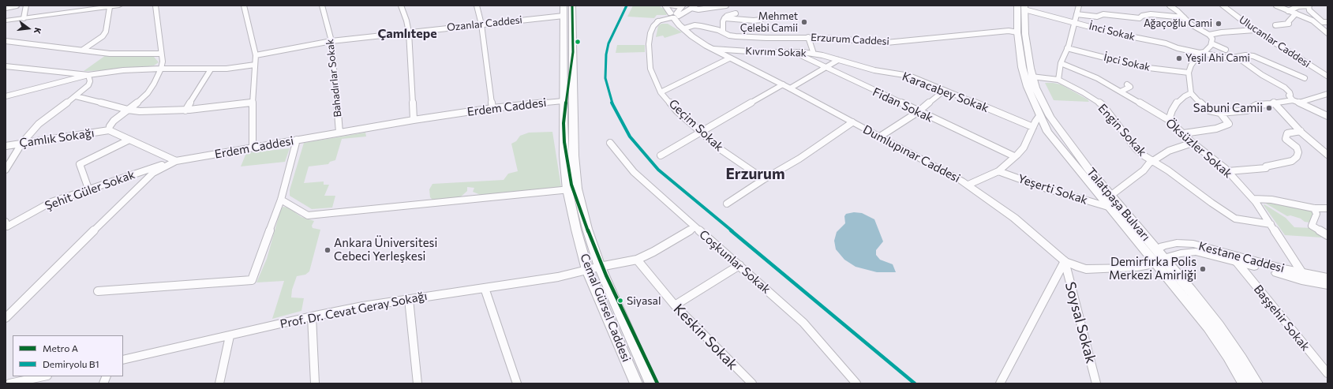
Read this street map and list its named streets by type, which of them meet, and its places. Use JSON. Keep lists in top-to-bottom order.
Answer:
{
  "streets": {
    "main road": [
      "Ulucanlar Caddesi",
      "Dumlupınar Caddesi",
      "Talatpaşa Bulvarı",
      "Kestane Caddesi",
      "Cemal Gürsel Caddesi"
    ],
    "street": [
      "Ozanlar Caddesi",
      "İnci Sokak",
      "Erzurum Caddesi",
      "Kıvrım Sokak",
      "İpci Sokak",
      "Bahadırlar Sokak",
      "Karacabey Sokak",
      "Fidan Sokak",
      "Erdem Caddesi",
      "Geçim Sokak",
      "Engin Sokak",
      "Çamlık Sokağı",
      "Öksüzler Sokak",
      "Yeşerti Sokak",
      "Şehit Güler Sokak",
      "Coşkunlar Sokak",
      "Prof. Dr. Cevat Geray Sokağı",
      "Başşehir Sokak",
      "Soysal Sokak",
      "Keskin Sokak"
    ]
  },
  "crossings": [
    ["Ozanlar Caddesi", "Bahadırlar Sokak"],
    ["Ozanlar Caddesi", "Cemal Gürsel Caddesi"],
    ["İnci Sokak", "Talatpaşa Bulvarı"],
    ["Erzurum Caddesi", "Dumlupınar Caddesi"],
    ["Erzurum Caddesi", "Talatpaşa Bulvarı"],
    ["Kıvrım Sokak", "Karacabey Sokak"],
    ["Kıvrım Sokak", "Fidan Sokak"],
    ["Kıvrım Sokak", "Dumlupınar Caddesi"],
    ["Bahadırlar Sokak", "Erdem Caddesi"],
    ["Erdem Caddesi", "Şehit Güler Sokak"],
    ["Erdem Caddesi", "Cemal Gürsel Caddesi"],
    ["Engin Sokak", "Öksüzler Sokak"],
    ["Engin Sokak", "Talatpaşa Bulvarı"],
    ["Öksüzler Sokak", "Kestane Caddesi"],
    ["Dumlupınar Caddesi", "Talatpaşa Bulvarı"],
    ["Dumlupınar Caddesi", "Kestane Caddesi"],
    ["Dumlupınar Caddesi", "Soysal Sokak"],
    ["Yeşerti Sokak", "Talatpaşa Bulvarı"],
    ["Talatpaşa Bulvarı", "Kestane Caddesi"],
    ["Kestane Caddesi", "Başşehir Sokak"],
    ["Coşkunlar Sokak", "Prof. Dr. Cevat Geray Sokağı"],
    ["Cemal Gürsel Caddesi", "Prof. Dr. Cevat Geray Sokağı"],
    ["Prof. Dr. Cevat Geray Sokağı", "Keskin Sokak"]
  ],
  "districts": ["Çamlıtepe", "Erzurum"],
  "places": [
    "Mehmet Çelebi Camii",
    "Ağaçoğlu Cami",
    "Yeşil Ahi Cami",
    "Sabuni Camii",
    "Ankara Üniversitesi Cebeci Yerleşkesi",
    "Demirfırka Polis Merkezi Amirliği",
    "Siyasal"
  ],
  "lines": ["metro line A", "rail line B1"],
  "legend": ["Metro A", "Demiryolu B1"],
  "north": "right"
}
